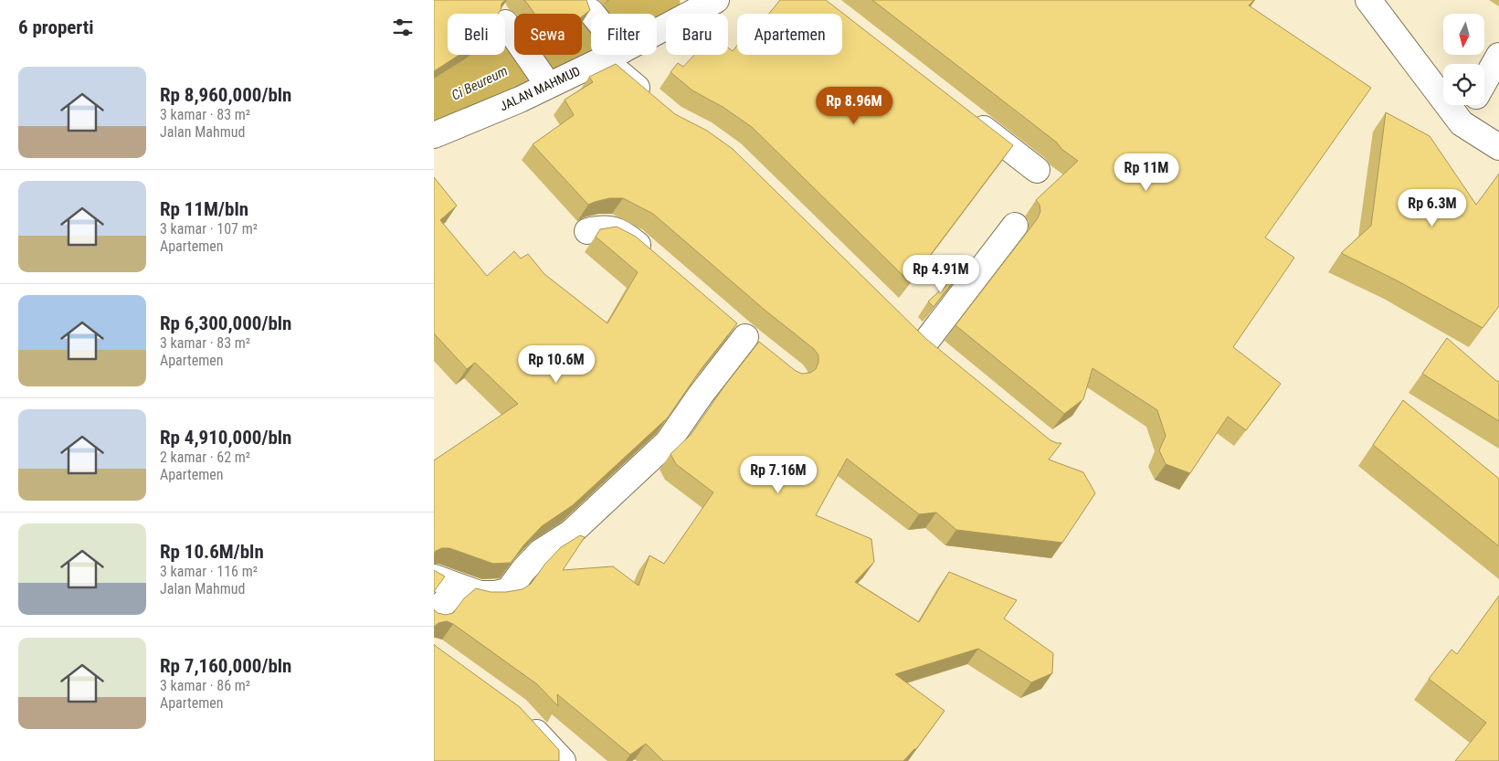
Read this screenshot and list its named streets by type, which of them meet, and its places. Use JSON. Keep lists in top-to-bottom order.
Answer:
{
  "streets": {
    "street": ["JALAN MAHMUD"]
  },
  "water": ["Ci Beureum"],
  "north": "bottom",
  "page": {
    "heading": "6 properti",
    "chip": [
      "Beli",
      "Sewa",
      "Filter",
      "Baru",
      "Apartemen"
    ],
    "list": [
      {
        "name": "Rp 8,960,000/bln",
        "note": "3 kamar · 83 m² · Jalan Mahmud"
      },
      {
        "name": "Rp 11M/bln",
        "note": "3 kamar · 107 m² · Apartemen"
      },
      {
        "name": "Rp 6,300,000/bln",
        "note": "3 kamar · 83 m² · Apartemen"
      },
      {
        "name": "Rp 4,910,000/bln",
        "note": "2 kamar · 62 m² · Apartemen"
      },
      {
        "name": "Rp 10.6M/bln",
        "note": "3 kamar · 116 m² · Jalan Mahmud"
      },
      {
        "name": "Rp 7,160,000/bln",
        "note": "3 kamar · 86 m² · Apartemen"
      }
    ],
    "price": [
      "Rp 8.96M",
      "Rp 11M",
      "Rp 6.3M",
      "Rp 4.91M",
      "Rp 10.6M",
      "Rp 7.16M"
    ]
  }
}
